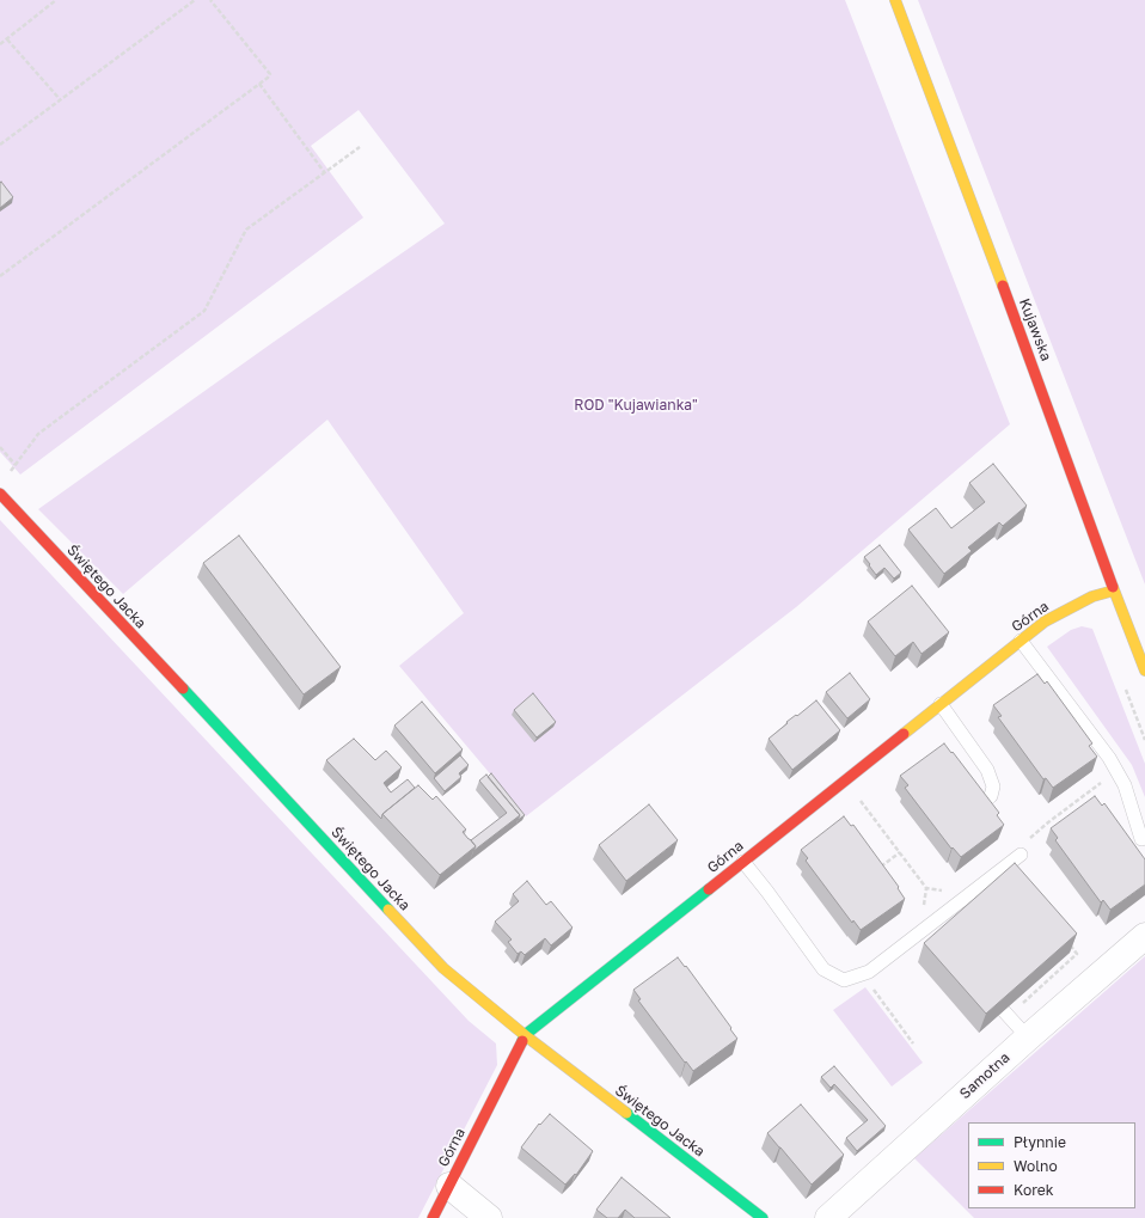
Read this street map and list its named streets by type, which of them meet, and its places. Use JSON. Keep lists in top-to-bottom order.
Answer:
{
  "streets": {
    "street": [
      "Kujawska",
      "Świętego Jacka",
      "Górna",
      "Samotna"
    ]
  },
  "crossings": [
    ["Kujawska", "Górna"],
    ["Świętego Jacka", "Górna"]
  ],
  "parks": ["ROD \"Kujawianka\""],
  "legend": ["Płynnie", "Wolno", "Korek"]
}
